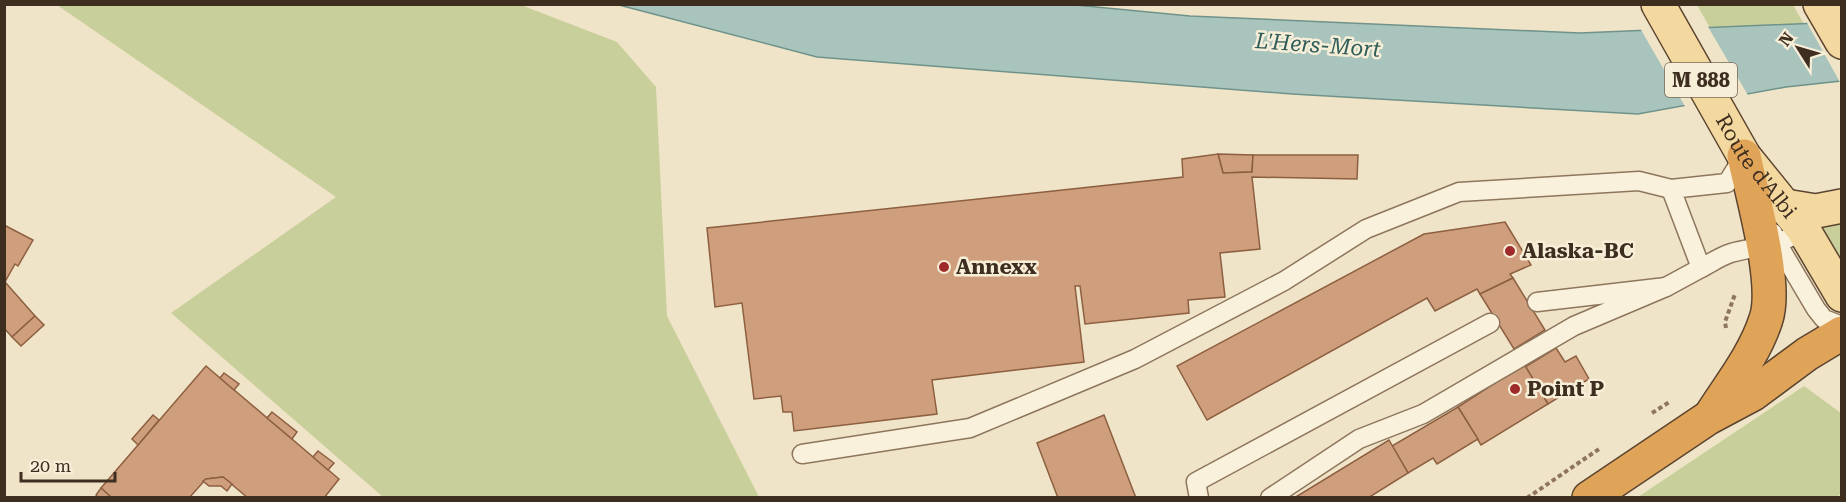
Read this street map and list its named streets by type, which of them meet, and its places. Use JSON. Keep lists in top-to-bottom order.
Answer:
{
  "streets": {
    "main road": ["M 888", "Route d'Albi"]
  },
  "water": ["L'Hers-Mort"],
  "places": ["Alaska-BC", "Annexx", "Point P"],
  "scale_bar": "20 m",
  "north": "top left"
}
